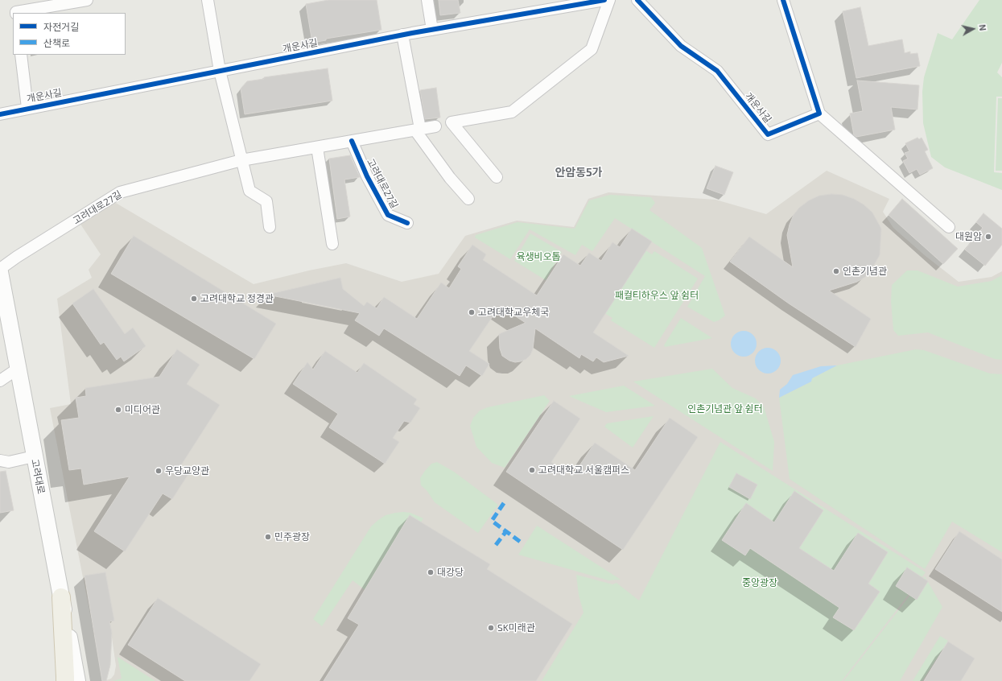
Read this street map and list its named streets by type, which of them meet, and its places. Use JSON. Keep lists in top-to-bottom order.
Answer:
{
  "streets": {
    "main road": ["고려대로"],
    "street": ["개운사길", "고려대로27길"]
  },
  "districts": ["안암동5가"],
  "parks": [
    "육생비오톱",
    "패컬티하우스 앞 쉼터",
    "인촌기념관 앞 쉼터",
    "중앙광장"
  ],
  "places": [
    "대원암",
    "인촌기념관",
    "고려대학교 정경관",
    "고려대학교우체국",
    "미디어관",
    "고려대학교 서울캠퍼스",
    "우당교양관",
    "민주광장",
    "대강당",
    "SK미래관"
  ],
  "legend": ["자전거길", "산책로"],
  "north": "right"
}
